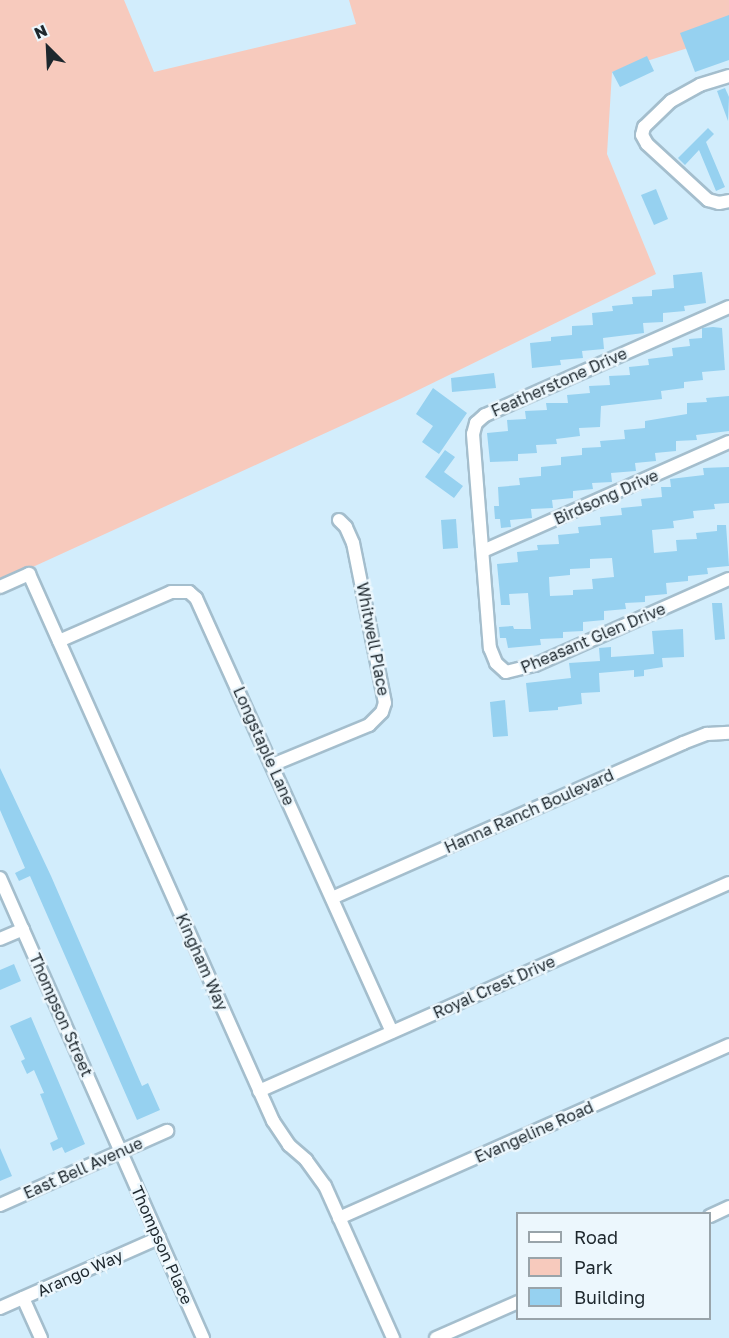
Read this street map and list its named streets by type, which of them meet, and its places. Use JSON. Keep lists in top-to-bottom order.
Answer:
{
  "streets": {
    "street": [
      "Featherstone Drive",
      "Birdsong Drive",
      "Pheasant Glen Drive",
      "Whitwell Place",
      "Longstaple Lane",
      "Hanna Ranch Boulevard",
      "Kingham Way",
      "Royal Crest Drive",
      "Thompson Street",
      "Evangeline Road",
      "East Bell Avenue",
      "Thompson Place",
      "Arango Way"
    ]
  },
  "crossings": [
    ["Featherstone Drive", "Birdsong Drive"],
    ["Featherstone Drive", "Pheasant Glen Drive"],
    ["Birdsong Drive", "Pheasant Glen Drive"],
    ["Whitwell Place", "Longstaple Lane"],
    ["Longstaple Lane", "Hanna Ranch Boulevard"],
    ["Longstaple Lane", "Kingham Way"],
    ["Longstaple Lane", "Royal Crest Drive"],
    ["Kingham Way", "Royal Crest Drive"],
    ["Kingham Way", "Evangeline Road"],
    ["Thompson Street", "East Bell Avenue"],
    ["Thompson Street", "Thompson Place"],
    ["East Bell Avenue", "Thompson Place"],
    ["Thompson Place", "Arango Way"]
  ],
  "legend": ["Road", "Park", "Building"],
  "north": "top left"
}
